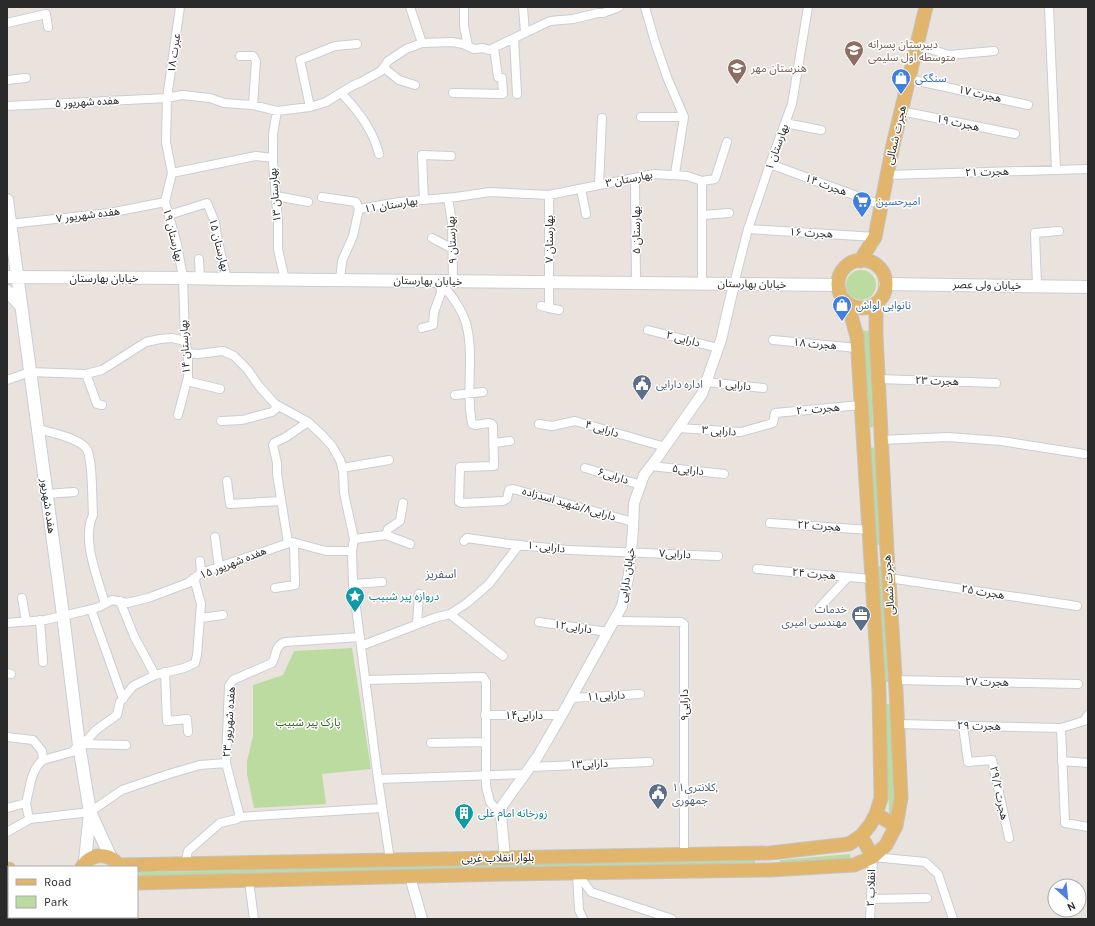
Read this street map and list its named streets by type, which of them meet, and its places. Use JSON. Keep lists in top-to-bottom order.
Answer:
{
  "streets": {
    "main road": [
      "هجرت شمالی",
      "خیابان بهارستان",
      "خیابان ولی عصر",
      "هفده شهریور",
      "بلوار انقلاب غربی"
    ],
    "street": [
      "عبرت ۱۸",
      "هجرت ۱۷",
      "هفده شهریور ۵",
      "هجرت ۱۹",
      "بهارستان ۱",
      "هجرت ۲۱",
      "بهارستان ۳",
      "هجرت ۱۴",
      "بهارستان ۱۳",
      "بهارستان ۱۱",
      "هفده شهریور ۷",
      "بهارستان ۵",
      "هجرت ۱۶",
      "بهارستان ۱۹",
      "بهارستان ۷",
      "بهارستان ۹",
      "بهارستان ۱۵",
      "دارایی ۲",
      "هجرت ۱۸",
      "بهارستان ۱۴",
      "هجرت ۲۳",
      "دارایی ۱",
      "هجرت ۲۰",
      "دارایی ۴",
      "دارایی ۳",
      "دارایی۵",
      "دارایی۶",
      "دارایی۸/شهید اسدزاده",
      "هجرت ۲۲",
      "دارایی۱۰",
      "دارایی۷",
      "هفده شهریور ۱۵",
      "هجرت ۲۴",
      "خیابان دارایی",
      "هجرت ۲۵",
      "دارایی۱۲",
      "هجرت ۲۷",
      "دارایی۱۱",
      "دارایی۹",
      "دارایی۱۴",
      "هفده شهریور ۲۳",
      "هجرت ۲۹",
      "دارایی۱۳",
      "هجرت ۲۹/۲",
      "انقلاب ۲"
    ]
  },
  "crossings": [
    ["عبرت ۱۸", "هفده شهریور ۵"],
    ["عبرت ۱۸", "بهارستان ۱۹"],
    ["هجرت ۱۷", "هجرت شمالی"],
    ["هفده شهریور ۵", "بهارستان ۱۳"],
    ["هفده شهریور ۵", "بهارستان ۱۹"],
    ["هجرت ۱۹", "هجرت شمالی"],
    ["هجرت شمالی", "هجرت ۲۱"],
    ["هجرت شمالی", "هجرت ۱۴"],
    ["هجرت شمالی", "هجرت ۱۶"],
    ["هجرت شمالی", "خیابان بهارستان"],
    ["هجرت شمالی", "خیابان ولی عصر"],
    ["هجرت شمالی", "هجرت ۱۸"],
    ["هجرت شمالی", "هجرت ۲۳"],
    ["هجرت شمالی", "هجرت ۲۰"],
    ["هجرت شمالی", "هجرت ۲۲"],
    ["هجرت شمالی", "هجرت ۲۴"],
    ["هجرت شمالی", "هجرت ۲۵"],
    ["هجرت شمالی", "هجرت ۲۷"],
    ["هجرت شمالی", "هجرت ۲۹"],
    ["هجرت شمالی", "بلوار انقلاب غربی"],
    ["هجرت شمالی", "انقلاب ۲"],
    ["بهارستان ۱", "هجرت ۱۴"],
    ["بهارستان ۱", "هجرت ۱۶"],
    ["بهارستان ۱", "خیابان بهارستان"],
    ["بهارستان ۱", "خیابان دارایی"],
    ["بهارستان ۳", "بهارستان ۱۱"],
    ["بهارستان ۳", "بهارستان ۵"],
    ["بهارستان ۳", "بهارستان ۷"],
    ["بهارستان ۳", "بهارستان ۹"],
    ["بهارستان ۱۳", "خیابان بهارستان"],
    ["بهارستان ۱۱", "بهارستان ۹"],
    ["بهارستان ۱۱", "خیابان بهارستان"],
    ["هفده شهریور ۷", "بهارستان ۱۹"],
    ["هفده شهریور ۷", "هفده شهریور"],
    ["بهارستان ۵", "خیابان بهارستان"],
    ["بهارستان ۱۹", "بهارستان ۱۵"],
    ["بهارستان ۱۹", "خیابان بهارستان"],
    ["بهارستان ۱۹", "بهارستان ۱۴"],
    ["بهارستان ۷", "خیابان بهارستان"],
    ["بهارستان ۹", "خیابان بهارستان"],
    ["بهارستان ۱۵", "خیابان بهارستان"],
    ["خیابان بهارستان", "خیابان ولی عصر"],
    ["خیابان بهارستان", "بهارستان ۱۴"],
    ["خیابان بهارستان", "هفده شهریور"],
    ["خیابان بهارستان", "خیابان دارایی"],
    ["دارایی ۲", "خیابان دارایی"],
    ["دارایی ۱", "خیابان دارایی"],
    ["هجرت ۲۰", "دارایی ۳"],
    ["دارایی ۴", "خیابان دارایی"],
    ["دارایی ۳", "خیابان دارایی"],
    ["دارایی۵", "خیابان دارایی"],
    ["دارایی۶", "خیابان دارایی"],
    ["دارایی۸/شهید اسدزاده", "خیابان دارایی"],
    ["هفده شهریور", "هفده شهریور ۱۵"],
    ["هفده شهریور", "هفده شهریور ۲۳"],
    ["هفده شهریور", "بلوار انقلاب غربی"],
    ["دارایی۱۰", "دارایی۷"],
    ["دارایی۱۰", "خیابان دارایی"],
    ["دارایی۷", "خیابان دارایی"],
    ["خیابان دارایی", "دارایی۱۲"],
    ["خیابان دارایی", "دارایی۱۱"],
    ["خیابان دارایی", "دارایی۹"],
    ["خیابان دارایی", "دارایی۱۴"],
    ["خیابان دارایی", "دارایی۱۳"],
    ["خیابان دارایی", "بلوار انقلاب غربی"],
    ["دارایی۹", "بلوار انقلاب غربی"],
    ["هجرت ۲۹", "هجرت ۲۹/۲"],
    ["بلوار انقلاب غربی", "انقلاب ۲"]
  ],
  "districts": ["اسفریز"],
  "parks": ["پارک پیر شبیب"],
  "places": {
    "school or university": ["دبیرستان پسرانه متوسطه اول سلیمی", "هنرستان مهر"],
    "shop": ["سنگکی", "نانوایی لواش"],
    "supermarket": ["امیرحسین"],
    "public building": ["اداره دارایی", "کلانتری۱۱, جمهوری"],
    "place": ["دروازه پیر شبیب"],
    "office": ["خدمات مهندسی امیری"],
    "building": ["زورخانه امام علی"]
  },
  "legend": ["Road", "Park"],
  "north": "bottom right"
}
